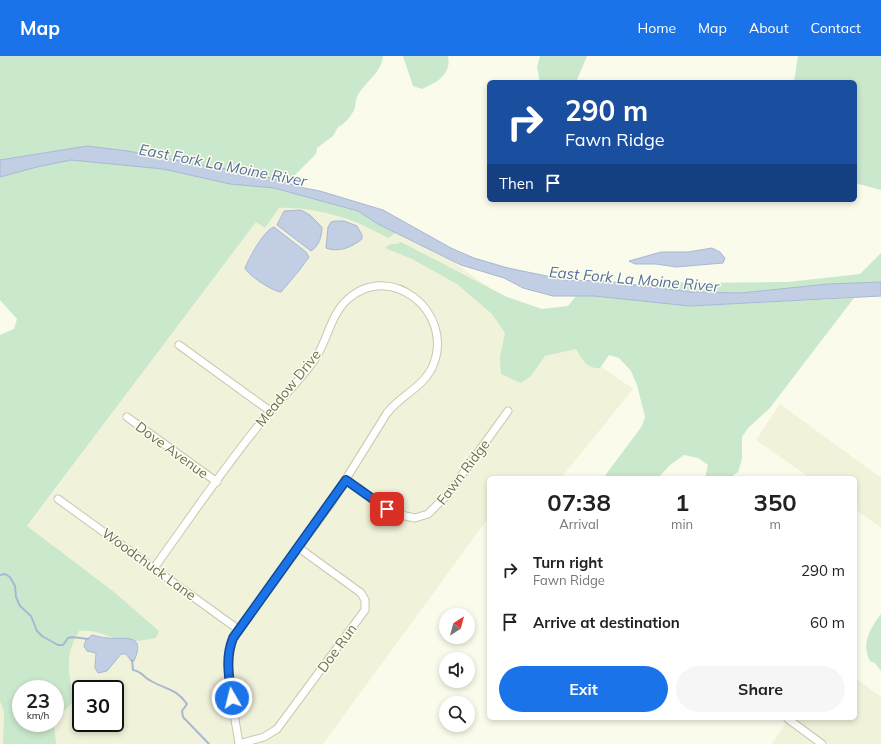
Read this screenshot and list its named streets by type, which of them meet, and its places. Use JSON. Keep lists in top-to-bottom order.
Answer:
{
  "streets": {
    "street": [
      "Meadow Drive",
      "Dove Avenue",
      "Fawn Ridge",
      "Woodchuck Lane",
      "Doe Run"
    ]
  },
  "crossings": [
    ["Meadow Drive", "Dove Avenue"],
    ["Meadow Drive", "Fawn Ridge"],
    ["Meadow Drive", "Woodchuck Lane"],
    ["Meadow Drive", "Doe Run"]
  ],
  "water": ["East Fork La Moine River"],
  "north": "top right",
  "page": {
    "header": "Map",
    "nav": [
      "Home",
      "Map",
      "About",
      "Contact"
    ],
    "turn": ["290 m", "Fawn Ridge"],
    "then": "Then",
    "eta": [
      "07:38",
      "Arrival",
      "1",
      "min",
      "350",
      "m"
    ],
    "list": [
      {
        "name": "Turn right",
        "note": "Fawn Ridge",
        "value": "290 m"
      },
      {
        "name": "Arrive at destination",
        "value": "60 m"
      }
    ],
    "buttons": ["Exit", "Share"],
    "speed": "23 km/h",
    "limit": "30"
  }
}
